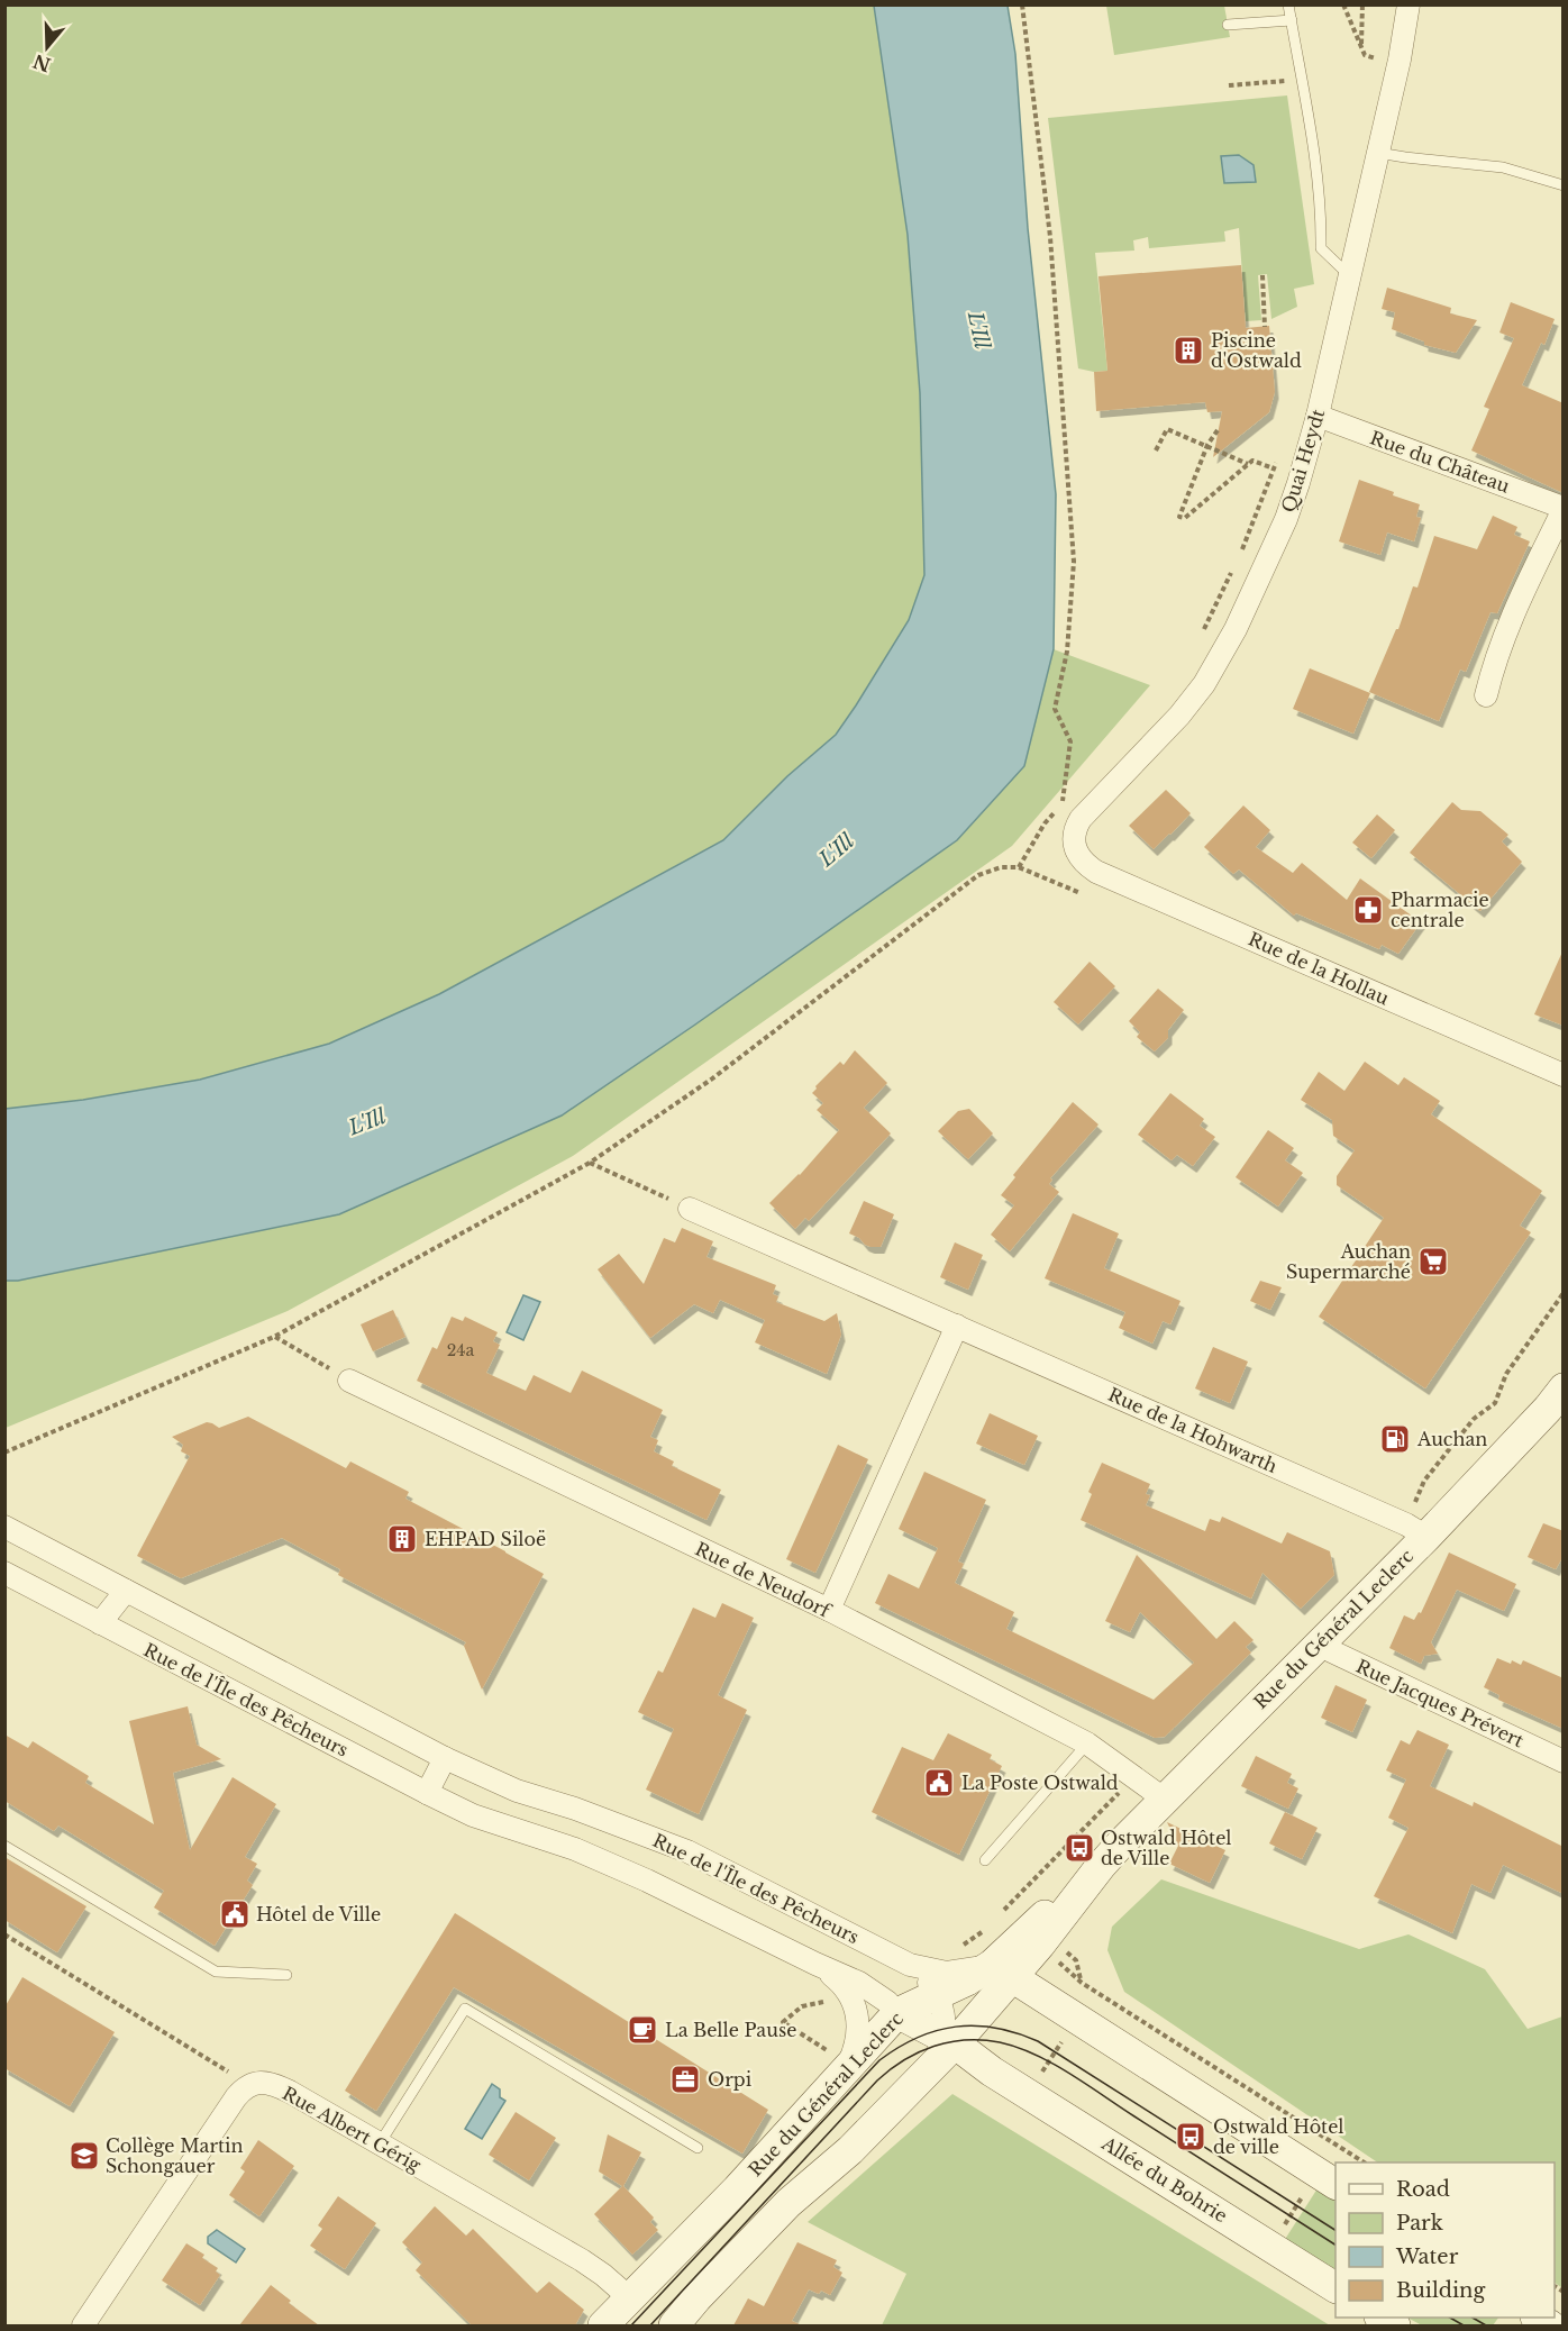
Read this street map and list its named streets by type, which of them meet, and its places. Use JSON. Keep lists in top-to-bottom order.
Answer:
{
  "streets": {
    "main road": ["Rue du Général Leclerc", "Allée du Bohrie"],
    "street": [
      "Quai Heydt",
      "Rue du Château",
      "Rue de la Hollau",
      "Rue de la Hohwarth",
      "Rue de Neudorf",
      "Rue de l'Île des Pêcheurs",
      "Rue Jacques Prévert",
      "Rue Albert Gérig"
    ]
  },
  "crossings": [
    ["Quai Heydt", "Rue du Château"],
    ["Quai Heydt", "Rue de la Hollau"],
    ["Rue de la Hohwarth", "Rue du Général Leclerc"],
    ["Rue de Neudorf", "Rue du Général Leclerc"],
    ["Rue du Général Leclerc", "Rue de l'Île des Pêcheurs"],
    ["Rue du Général Leclerc", "Rue Jacques Prévert"],
    ["Rue du Général Leclerc", "Rue Albert Gérig"],
    ["Rue du Général Leclerc", "Allée du Bohrie"],
    ["Rue de l'Île des Pêcheurs", "Allée du Bohrie"]
  ],
  "water": ["L'Ill"],
  "places": {
    "building": ["Piscine d'Ostwald", "EHPAD Siloë"],
    "pharmacy": ["Pharmacie centrale"],
    "supermarket": ["Auchan Supermarché"],
    "fuel station": ["Auchan"],
    "public building": ["La Poste Ostwald", "Hôtel de Ville"],
    "bus stop": ["Ostwald Hôtel de Ville", "Ostwald Hôtel de ville"],
    "cafe": ["La Belle Pause"],
    "office": ["Orpi"],
    "school or university": ["Collège Martin Schongauer"]
  },
  "house_numbers": ["24a"],
  "legend": [
    "Road",
    "Park",
    "Water",
    "Building"
  ],
  "north": "bottom"
}
